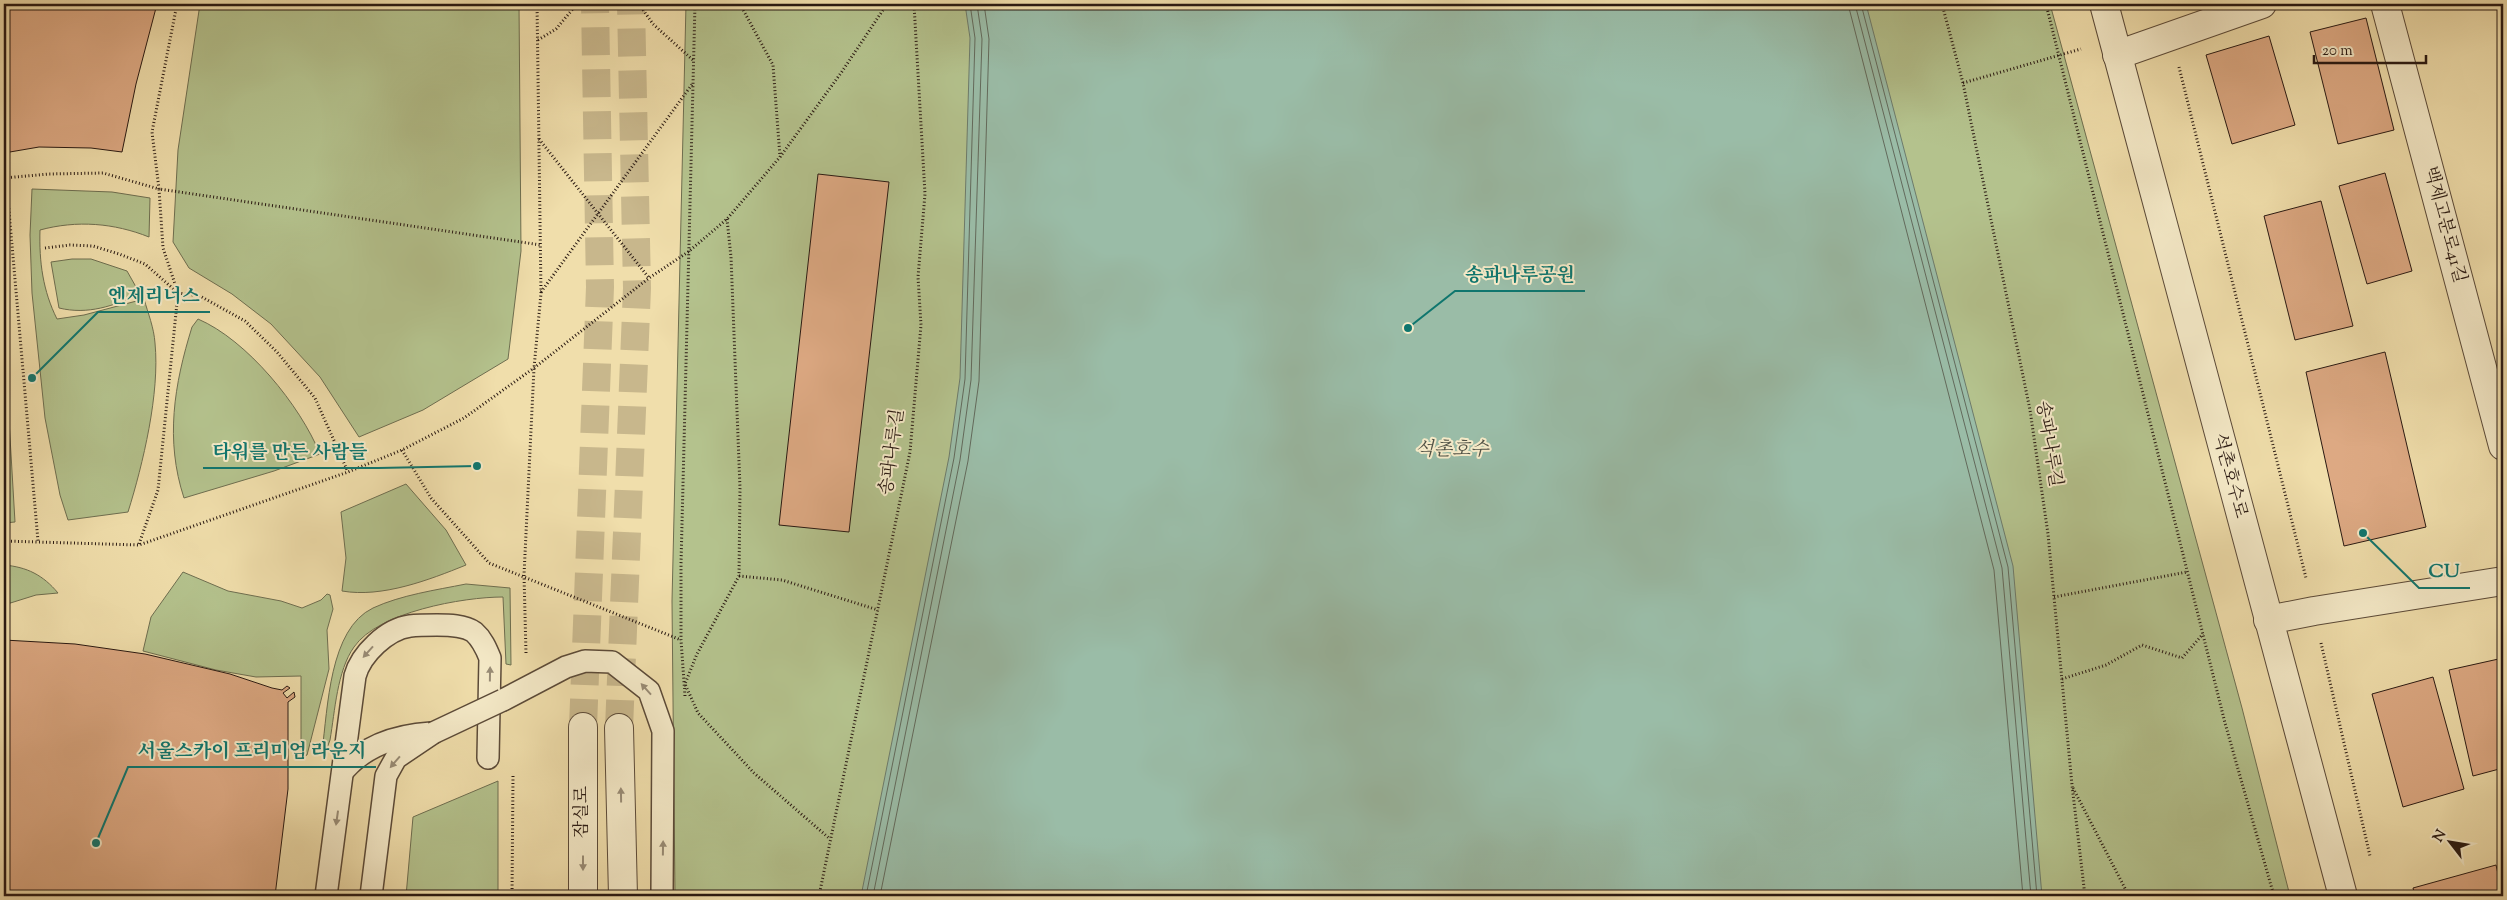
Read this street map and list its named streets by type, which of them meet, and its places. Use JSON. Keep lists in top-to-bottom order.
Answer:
{
  "streets": {
    "street": ["백제고분로41길", "석촌호수로", "잠실로"],
    "path": ["송파나루길"]
  },
  "water": ["석촌호수"],
  "places": [
    "송파나루공원",
    "엔제리너스",
    "타워를 만든 사람들",
    "CU",
    "서울스카이 프리미엄 라운지"
  ],
  "scale_bar": "20 m",
  "north": "top left"
}
